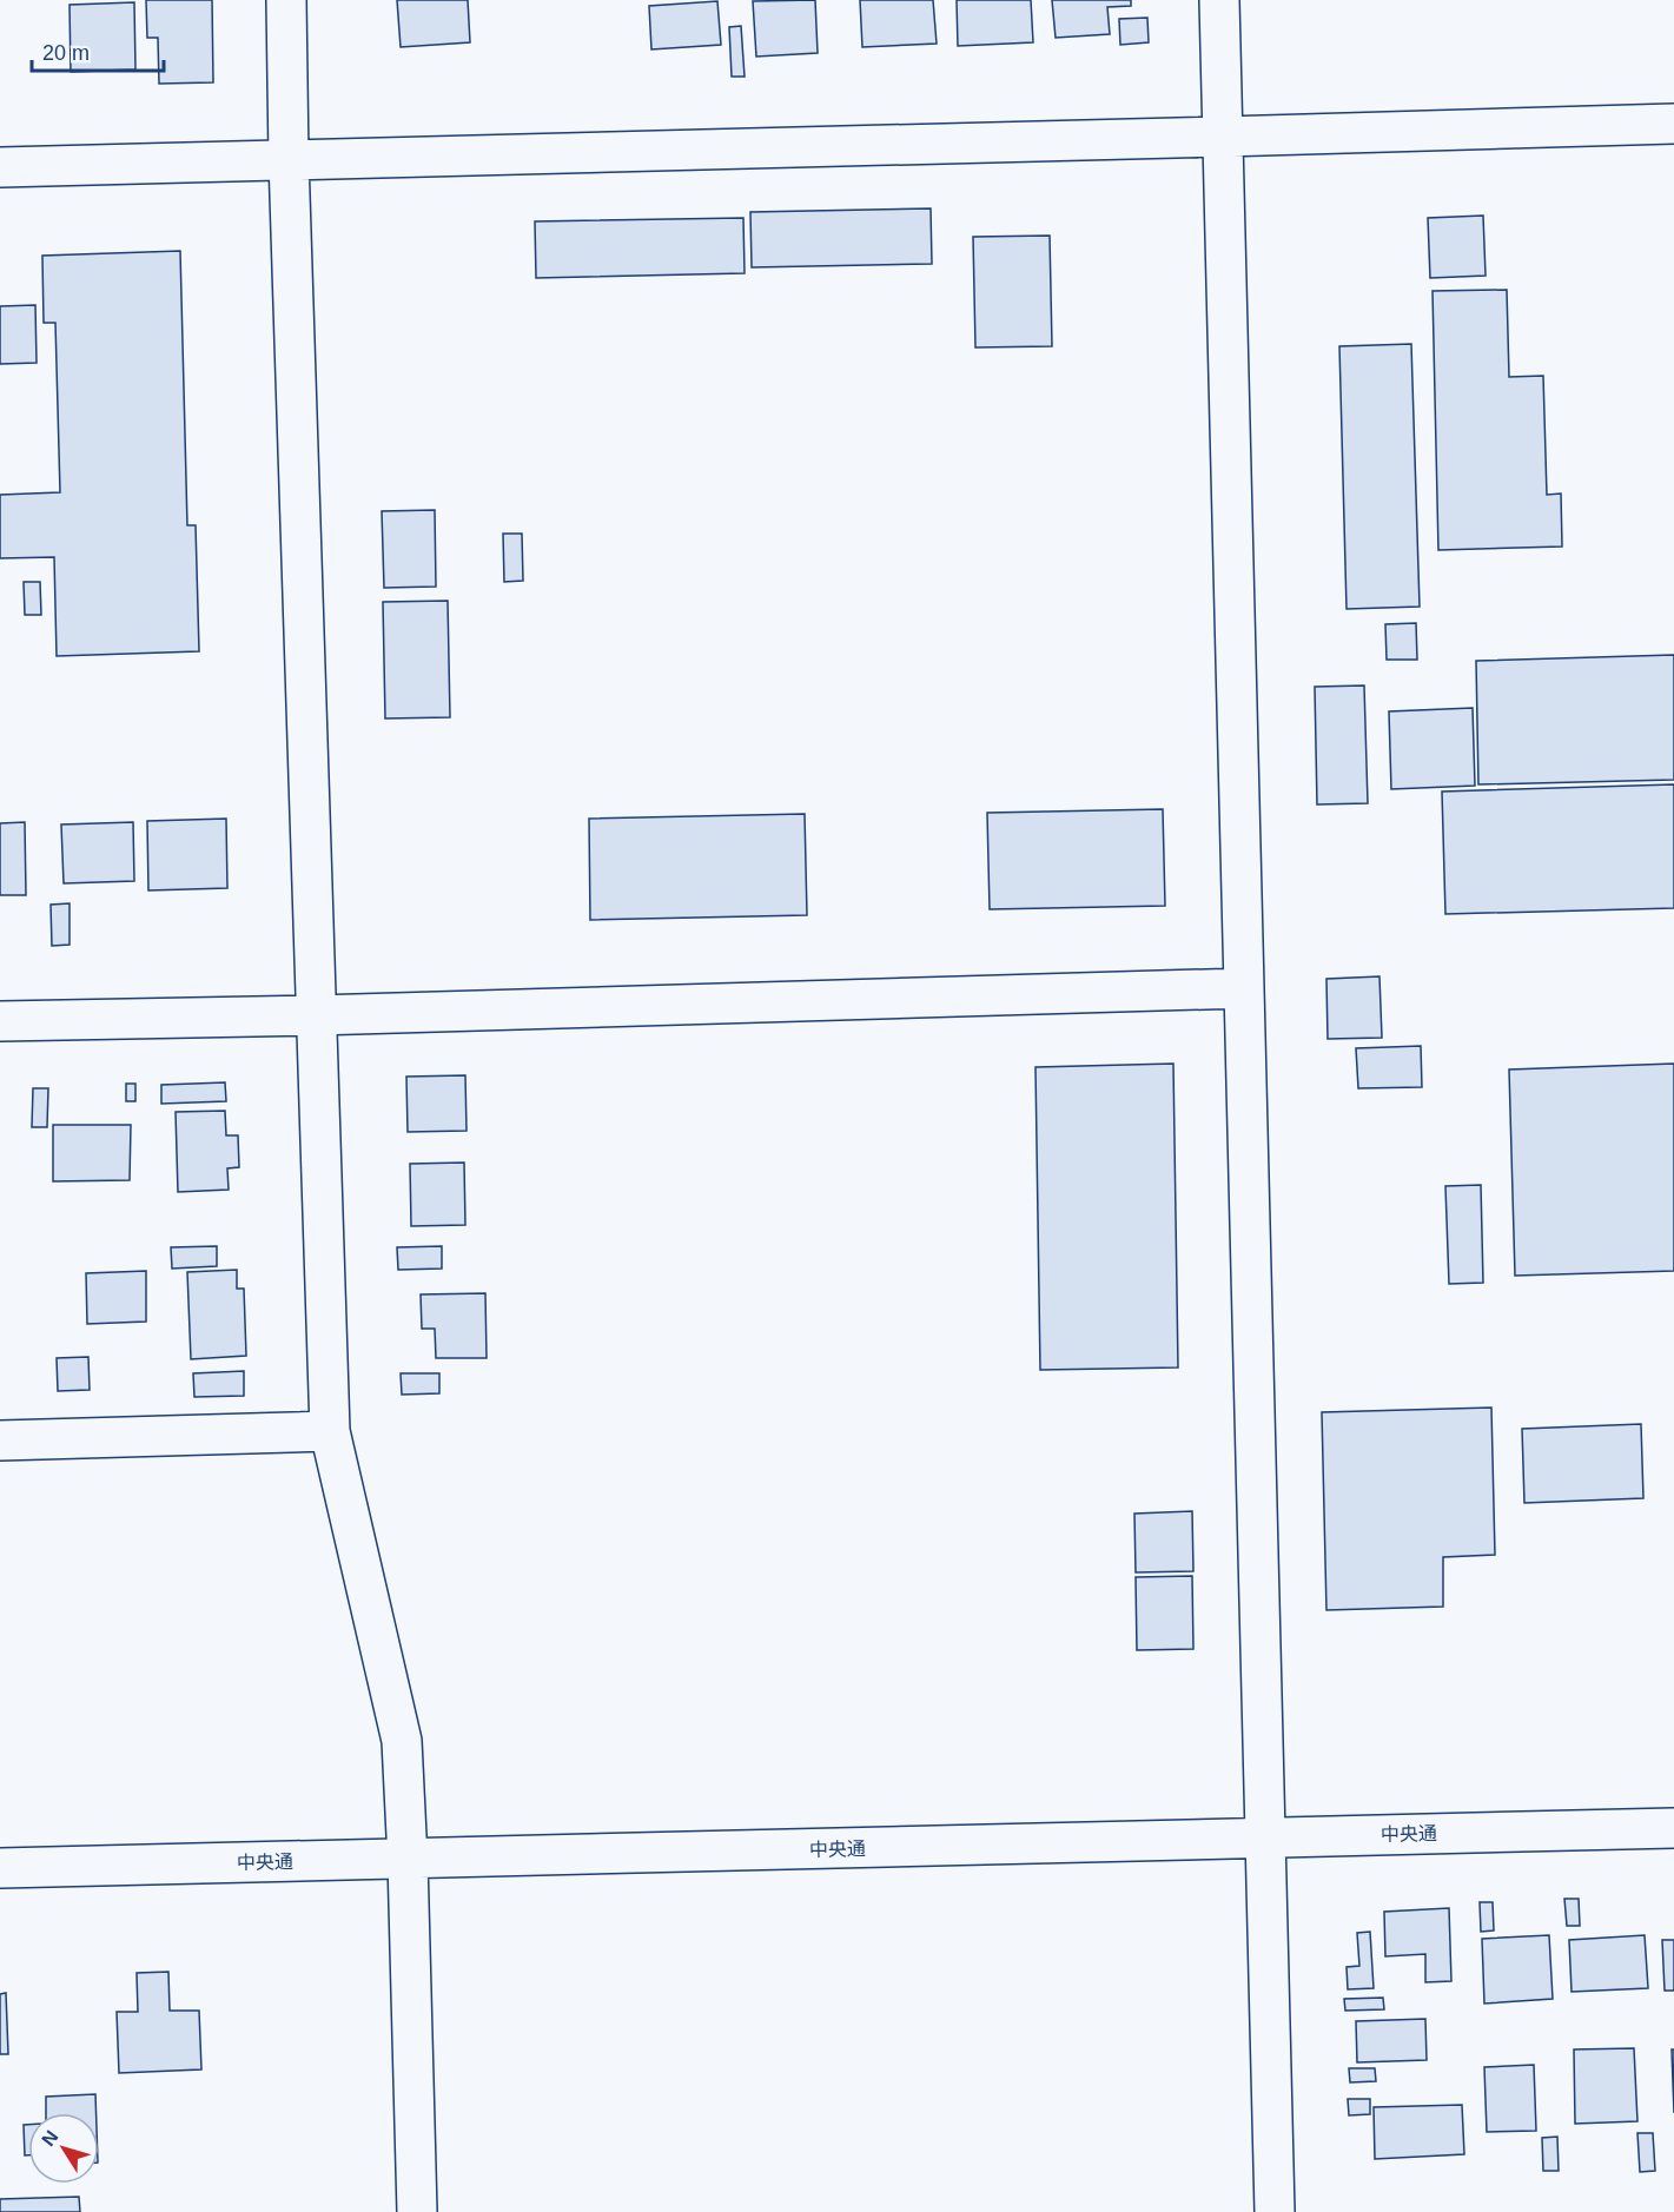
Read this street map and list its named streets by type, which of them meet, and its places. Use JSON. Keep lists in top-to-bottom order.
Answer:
{
  "streets": {
    "street": ["中央通"]
  },
  "scale_bar": "20 m",
  "north": "top left"
}
